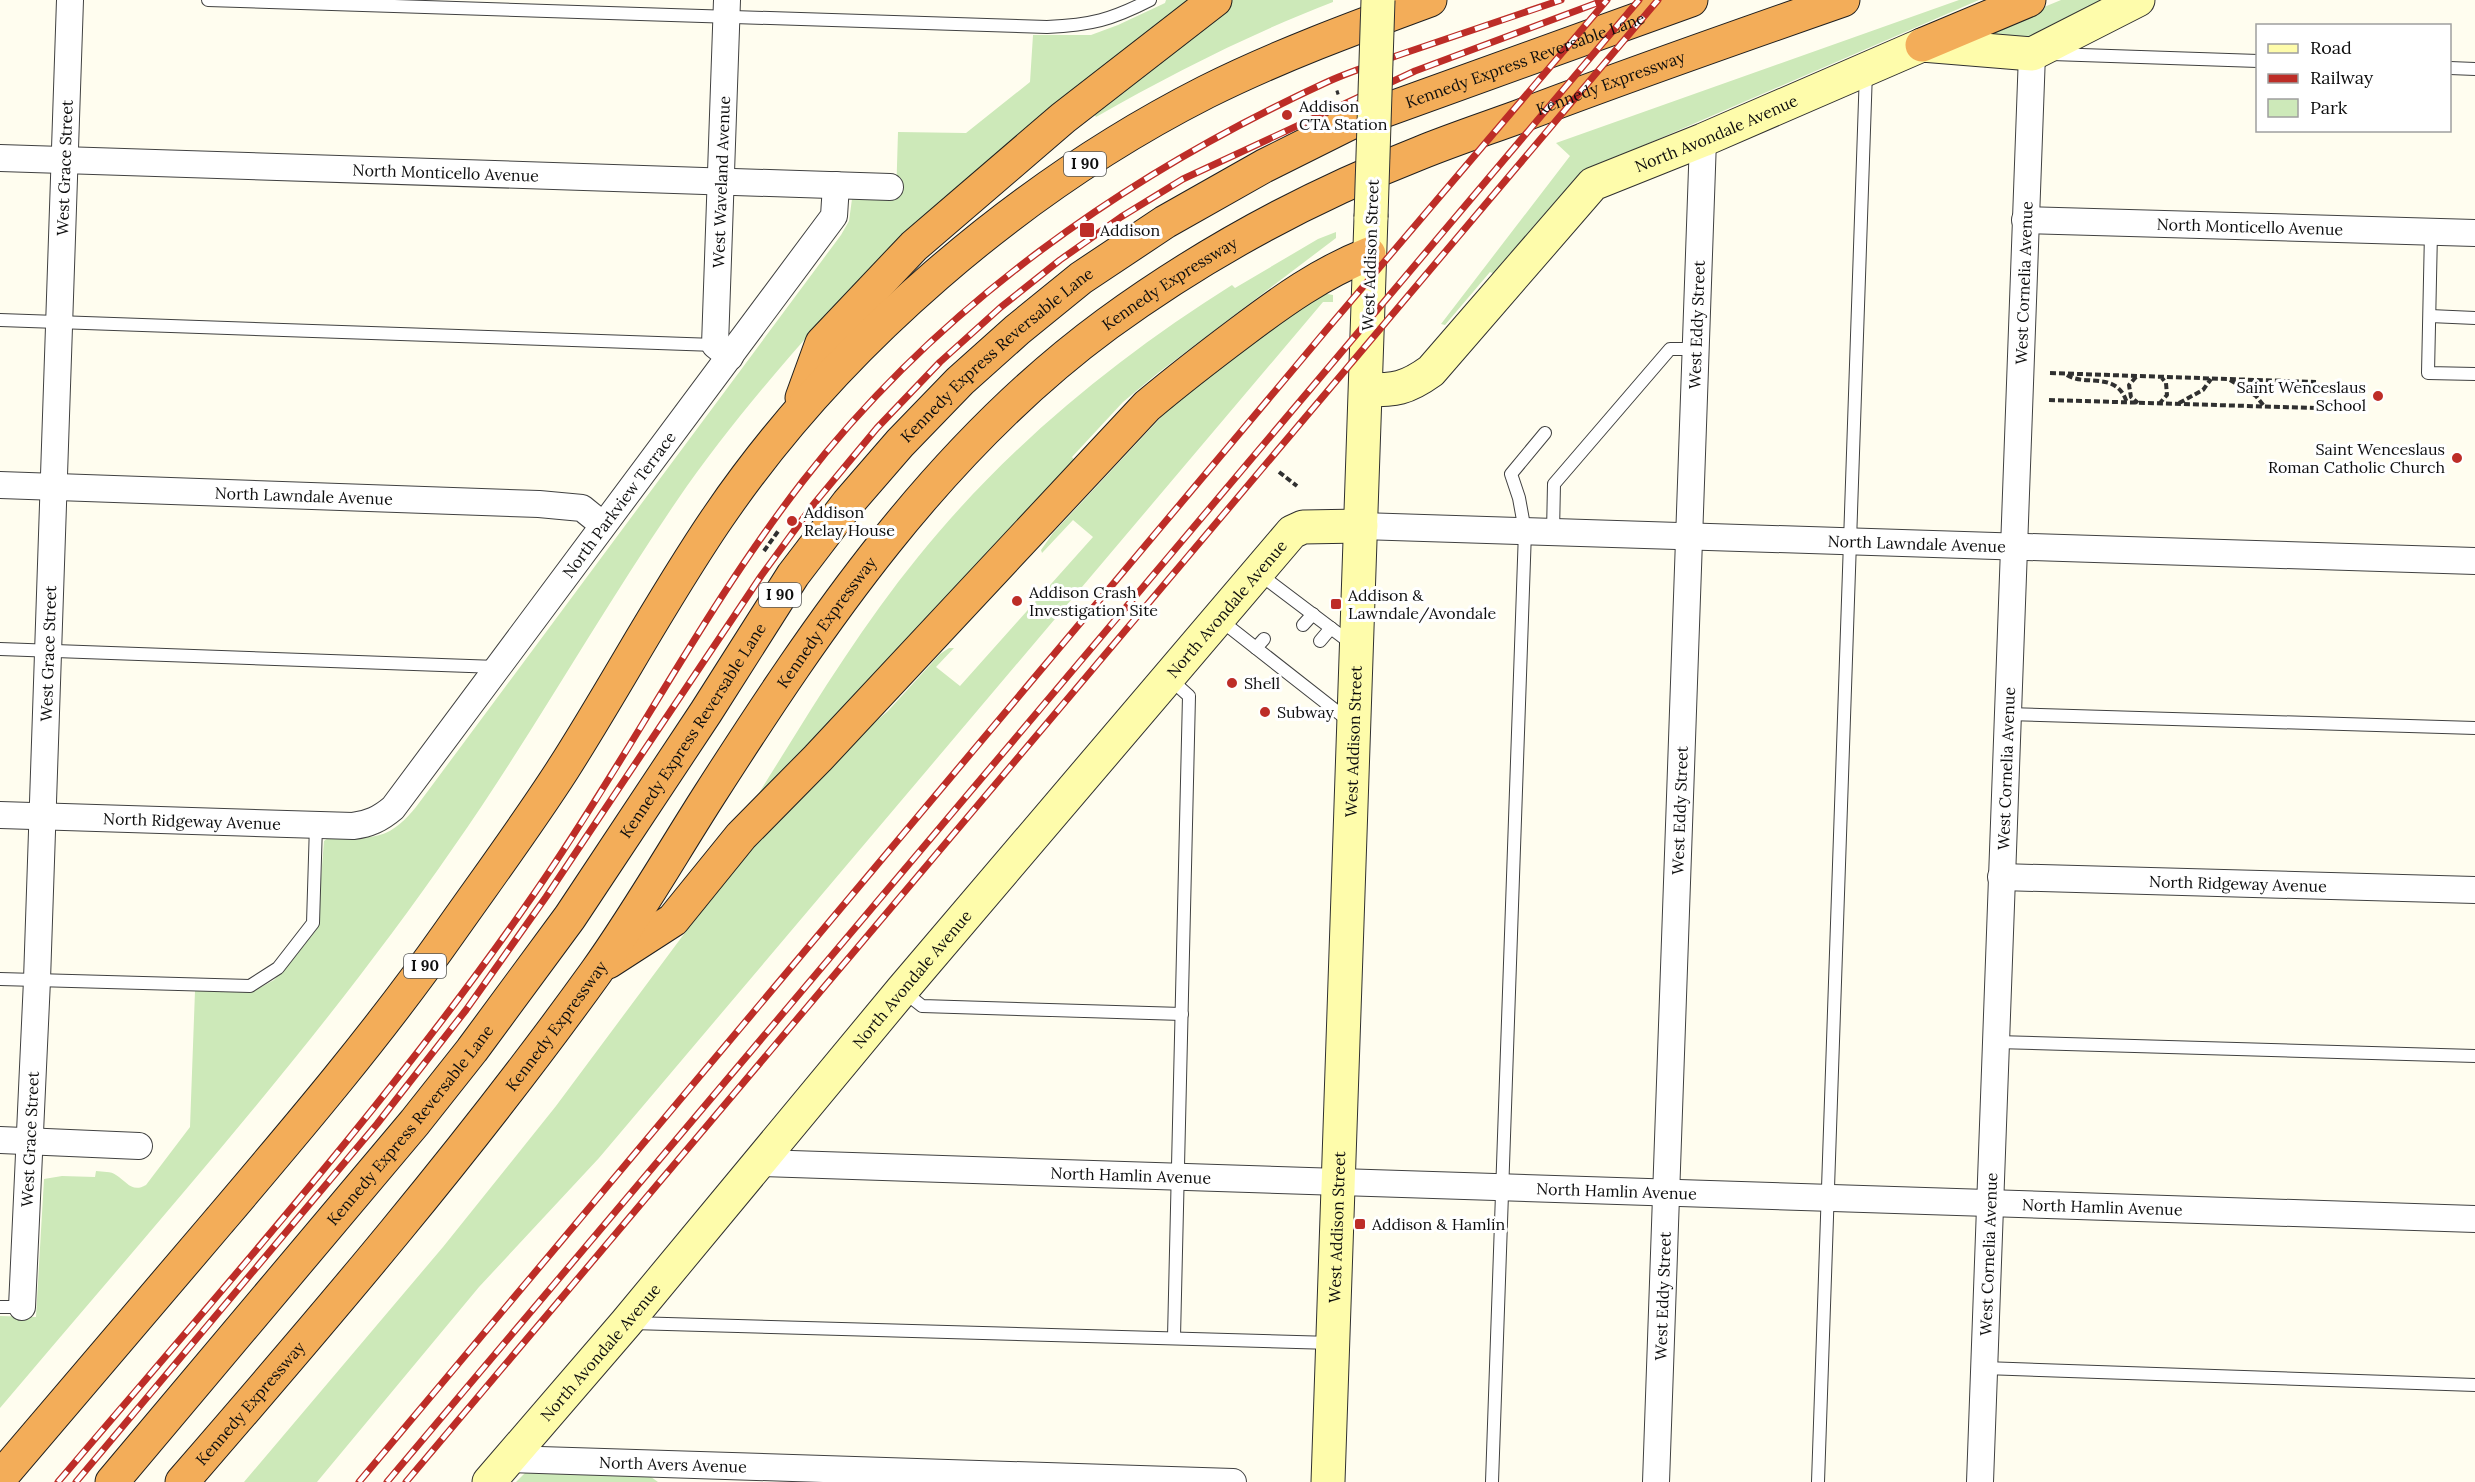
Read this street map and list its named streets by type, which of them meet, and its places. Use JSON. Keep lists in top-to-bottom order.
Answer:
{
  "streets": {
    "highway": ["Kennedy Express Reversable Lane", "Kennedy Expressway", "I 90"],
    "street": [
      "North Avondale Avenue",
      "West Grace Street",
      "North Monticello Avenue",
      "West Waveland Avenue",
      "West Addison Street",
      "West Cornelia Avenue",
      "West Eddy Street",
      "North Lawndale Avenue",
      "North Parkview Terrace",
      "North Ridgeway Avenue",
      "North Hamlin Avenue",
      "North Avers Avenue"
    ]
  },
  "crossings": [
    ["North Avondale Avenue", "West Addison Street"],
    ["North Avondale Avenue", "West Cornelia Avenue"],
    ["North Avondale Avenue", "West Eddy Street"],
    ["North Avondale Avenue", "North Lawndale Avenue"],
    ["North Avondale Avenue", "North Hamlin Avenue"],
    ["North Avondale Avenue", "North Avers Avenue"],
    ["West Grace Street", "North Monticello Avenue"],
    ["West Grace Street", "North Lawndale Avenue"],
    ["West Grace Street", "North Ridgeway Avenue"],
    ["North Monticello Avenue", "West Waveland Avenue"],
    ["North Monticello Avenue", "West Cornelia Avenue"],
    ["North Monticello Avenue", "North Parkview Terrace"],
    ["West Waveland Avenue", "North Parkview Terrace"],
    ["West Addison Street", "North Lawndale Avenue"],
    ["West Addison Street", "North Hamlin Avenue"],
    ["West Cornelia Avenue", "North Lawndale Avenue"],
    ["West Cornelia Avenue", "North Ridgeway Avenue"],
    ["West Cornelia Avenue", "North Hamlin Avenue"],
    ["West Eddy Street", "North Lawndale Avenue"],
    ["West Eddy Street", "North Hamlin Avenue"],
    ["North Lawndale Avenue", "North Parkview Terrace"],
    ["North Parkview Terrace", "North Ridgeway Avenue"]
  ],
  "places": {
    "other": [
      "Addison CTA Station",
      "Saint Wenceslaus School",
      "Saint Wenceslaus Roman Catholic Church",
      "Addison Relay House",
      "Addison Crash Investigation Site",
      "Shell",
      "Subway"
    ],
    "transit": ["Addison", "Addison & Lawndale/Avondale", "Addison & Hamlin"]
  },
  "legend": ["Road", "Railway", "Park"]
}
